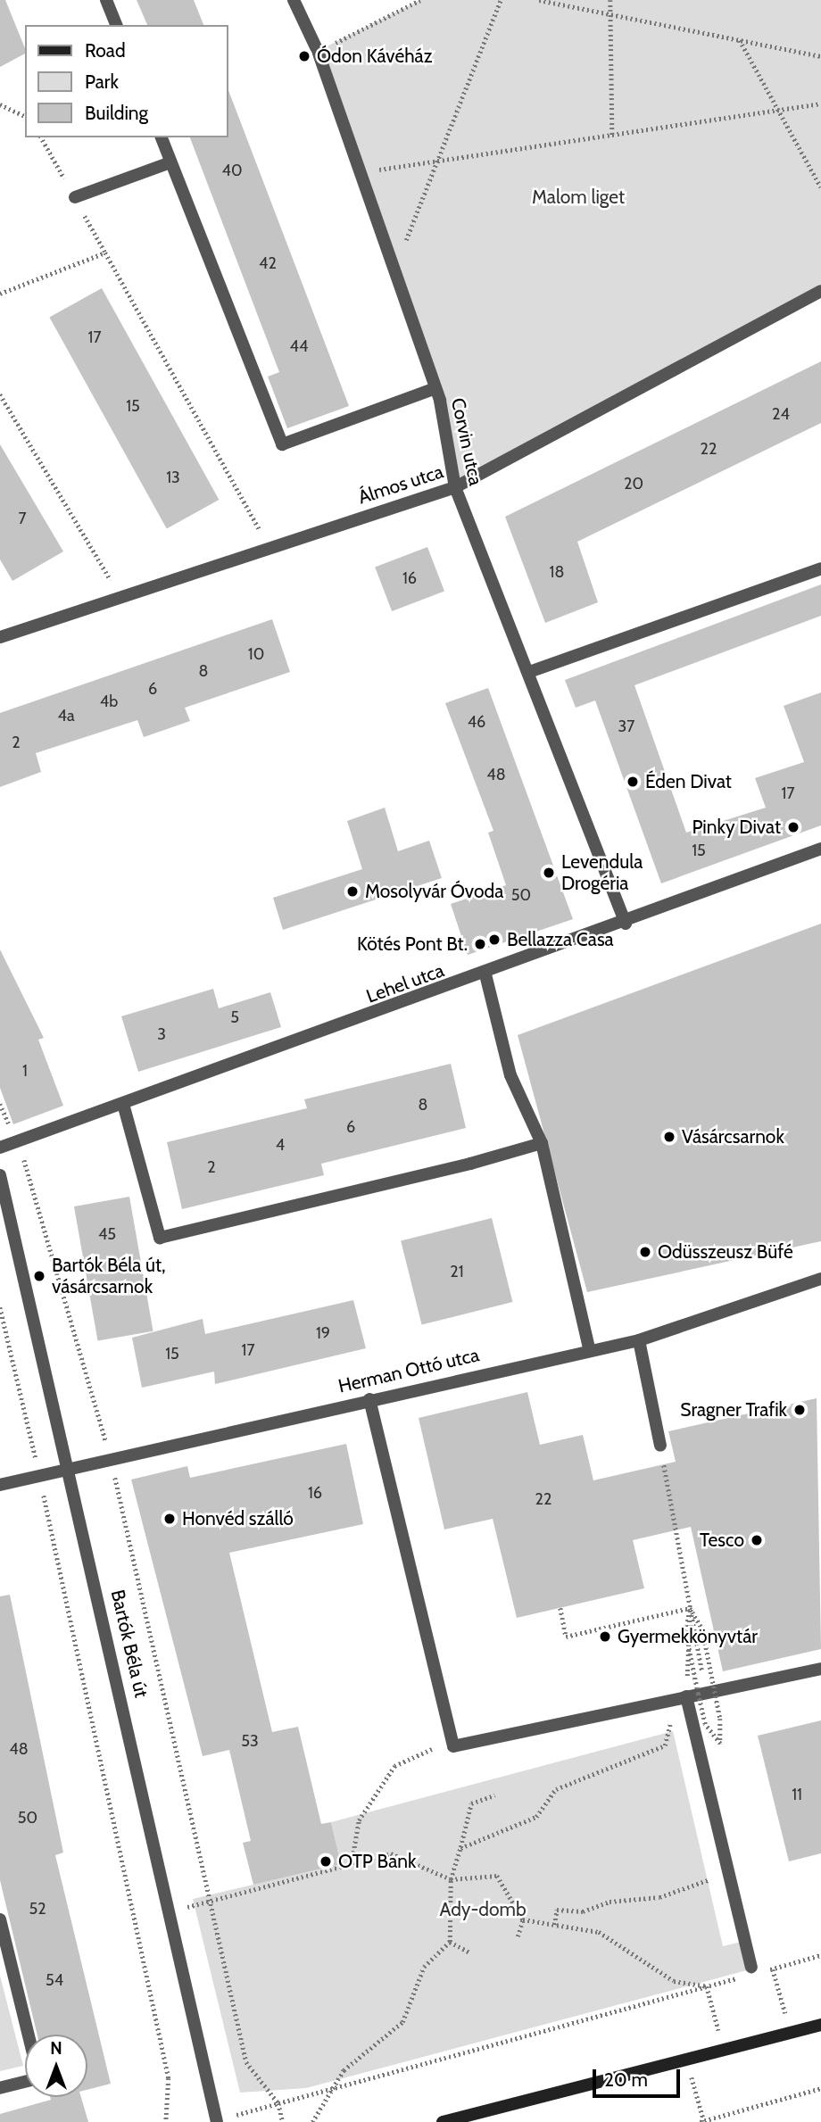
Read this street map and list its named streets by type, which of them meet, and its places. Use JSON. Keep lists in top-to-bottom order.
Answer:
{
  "streets": {
    "street": [
      "Corvin utca",
      "Álmos utca",
      "Lehel utca",
      "Herman Ottó utca",
      "Bartók Béla út"
    ]
  },
  "crossings": [
    ["Corvin utca", "Álmos utca"],
    ["Corvin utca", "Lehel utca"],
    ["Herman Ottó utca", "Bartók Béla út"]
  ],
  "parks": ["Malom liget", "Ady-domb"],
  "places": [
    "Ódon Kávéház",
    "Éden Divat",
    "Pinky Divat",
    "Levendula Drogéria",
    "Mosolyvár Óvoda",
    "Bellazza Casa",
    "Kötés Pont Bt.",
    "Vásárcsarnok",
    "Odüsszeusz Büfé",
    "Bartók Béla út, vásárcsarnok",
    "Sragner Trafik",
    "Honvéd szálló",
    "Tesco",
    "Gyermekkönyvtár",
    "OTP Bank"
  ],
  "house_numbers": [
    "40",
    "42",
    "17",
    "44",
    "15",
    "24",
    "22",
    "13",
    "20",
    "7",
    "18",
    "16",
    "10",
    "8",
    "6",
    "4b",
    "4a",
    "46",
    "37",
    "2",
    "48",
    "17",
    "15",
    "50",
    "5",
    "3",
    "1",
    "8",
    "6",
    "4",
    "2",
    "45",
    "21",
    "19",
    "17",
    "15",
    "16",
    "22",
    "53",
    "48",
    "11",
    "50",
    "52",
    "54"
  ],
  "legend": ["Road", "Park", "Building"],
  "scale_bar": "20 m",
  "north": "top"
}
